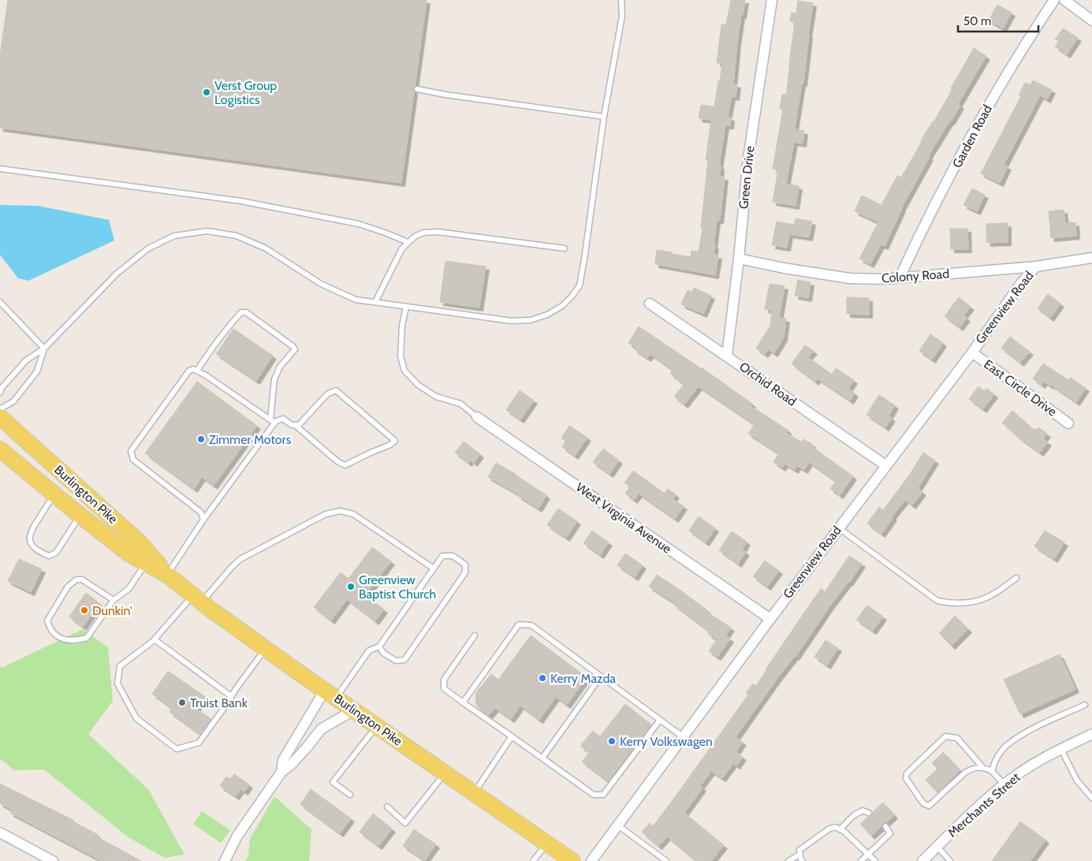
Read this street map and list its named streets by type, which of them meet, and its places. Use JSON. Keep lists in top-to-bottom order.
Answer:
{
  "streets": {
    "main road": ["Burlington Pike"],
    "street": [
      "Garden Road",
      "Green Drive",
      "Colony Road",
      "Greenview Road",
      "Orchid Road",
      "East Circle Drive",
      "West Virginia Avenue",
      "Merchants Street"
    ]
  },
  "crossings": [
    ["Garden Road", "Colony Road"],
    ["Green Drive", "Colony Road"],
    ["Green Drive", "Orchid Road"],
    ["Colony Road", "Greenview Road"],
    ["Greenview Road", "Orchid Road"],
    ["Greenview Road", "East Circle Drive"],
    ["Greenview Road", "West Virginia Avenue"]
  ],
  "places": [
    "Verst Group Logistics",
    "Zimmer Motors",
    "Greenview Baptist Church",
    "Dunkin'",
    "Kerry Mazda",
    "Truist Bank",
    "Kerry Volkswagen"
  ],
  "scale_bar": "50 m"
}
